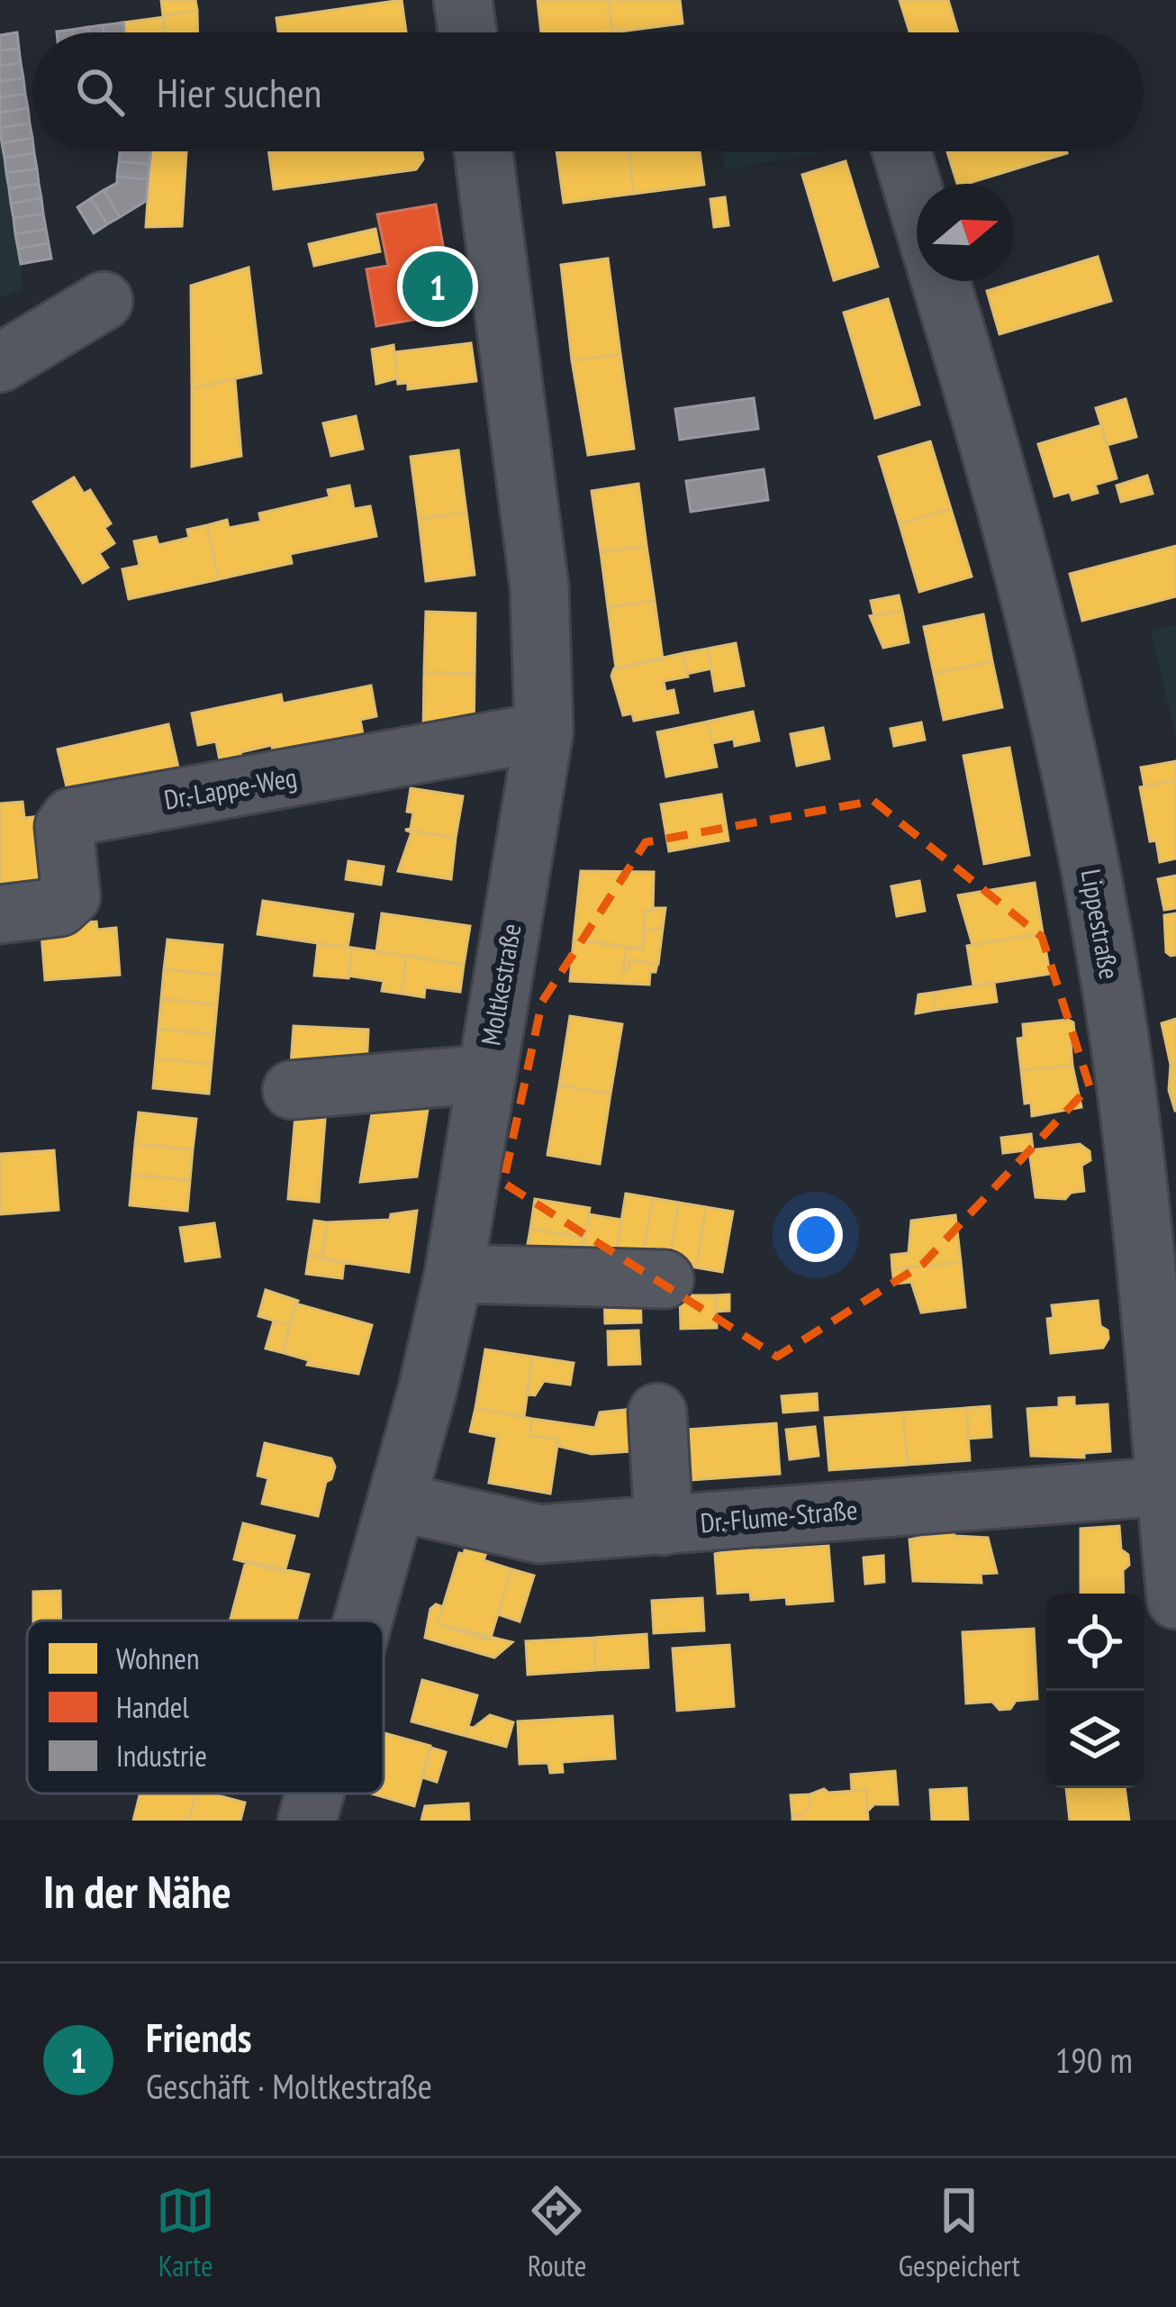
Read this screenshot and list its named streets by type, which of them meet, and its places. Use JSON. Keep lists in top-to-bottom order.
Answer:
{
  "streets": {
    "street": [
      "Dr.-Lappe-Weg",
      "Lippestraße",
      "Moltkestraße",
      "Dr.-Flume-Straße"
    ]
  },
  "crossings": [
    ["Dr.-Lappe-Weg", "Moltkestraße"],
    ["Lippestraße", "Dr.-Flume-Straße"],
    ["Moltkestraße", "Dr.-Flume-Straße"]
  ],
  "legend": ["Wohnen", "Handel", "Industrie"],
  "north": "right",
  "page": {
    "search": "Hier suchen",
    "pins": "1",
    "heading": "In der Nähe",
    "list": [
      {
        "mark": "1",
        "name": "Friends",
        "note": "Geschäft · Moltkestraße",
        "value": "190 m"
      }
    ],
    "nav": ["Karte", "Route", "Gespeichert"]
  }
}
